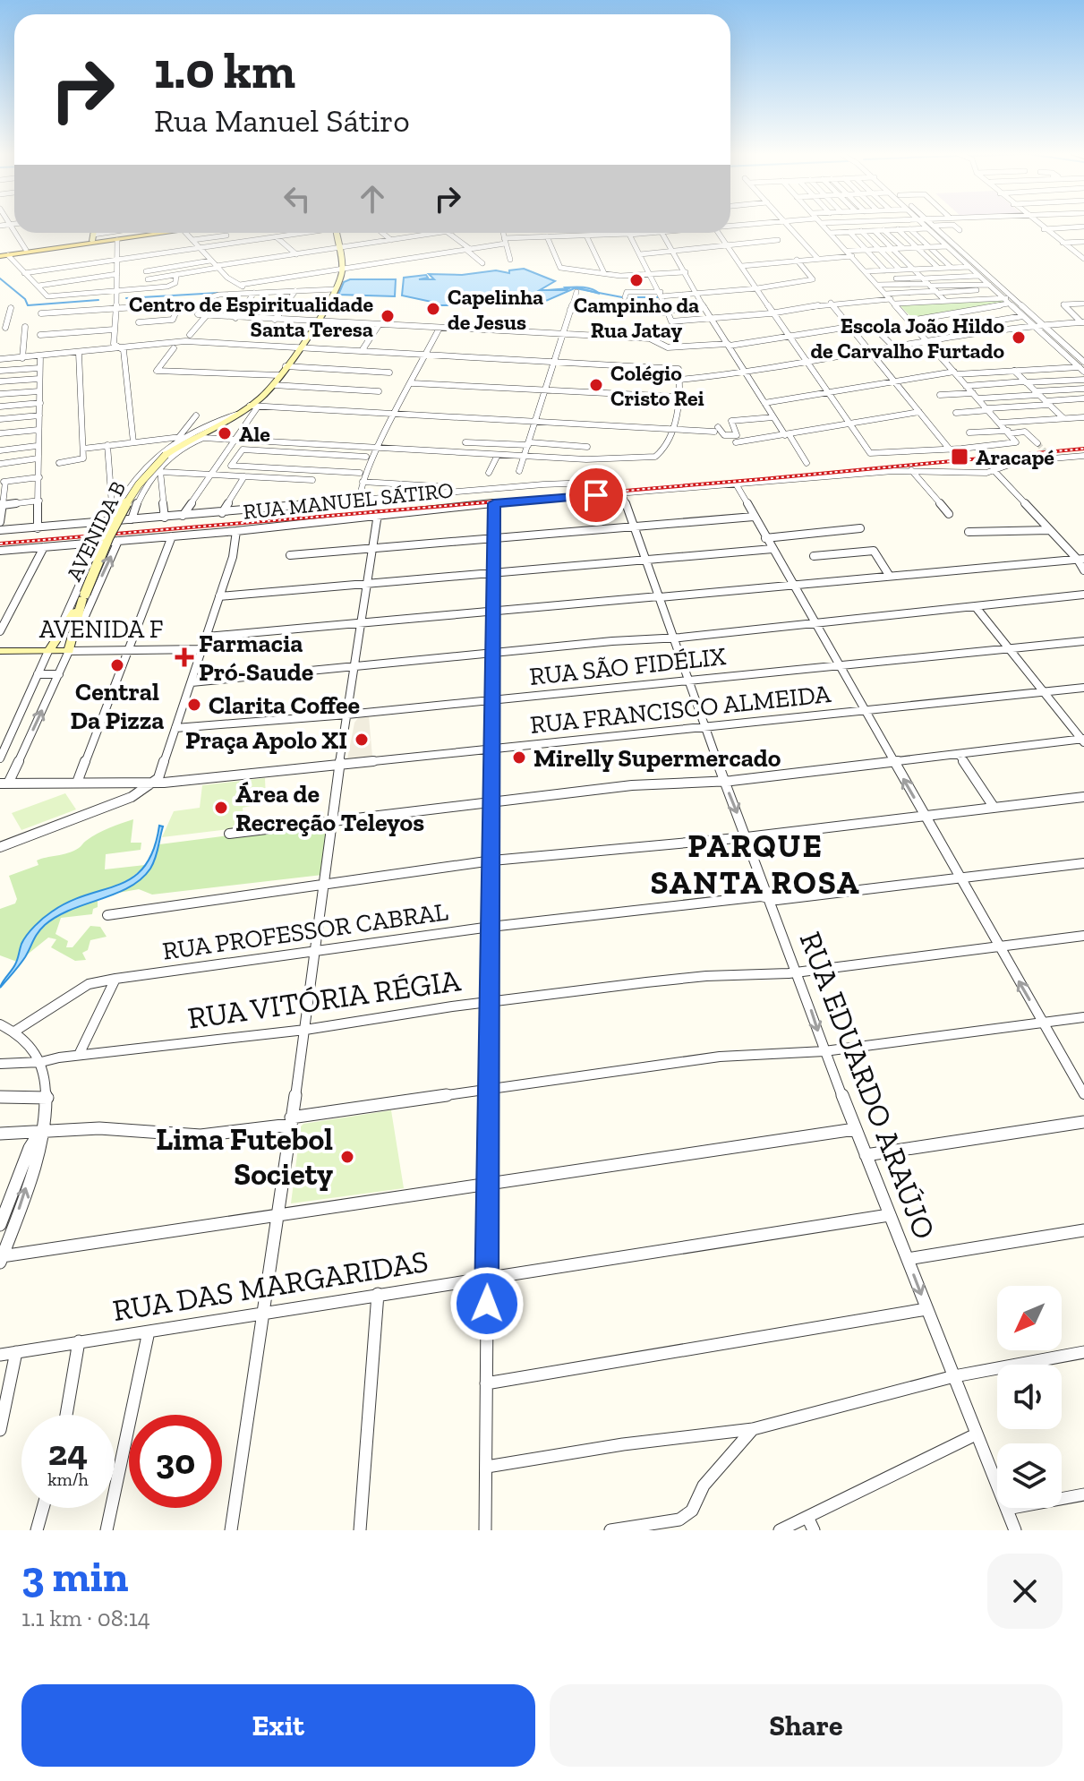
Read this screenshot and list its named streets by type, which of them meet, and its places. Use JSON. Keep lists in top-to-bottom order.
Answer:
{
  "streets": {
    "street": [
      "RUA MANUEL SÁTIRO",
      "AVENIDA B",
      "AVENIDA F",
      "RUA SÃO FIDÉLIX",
      "RUA FRANCISCO ALMEIDA",
      "RUA PROFESSOR CABRAL",
      "RUA VITÓRIA RÉGIA",
      "RUA EDUARDO ARAÚJO",
      "RUA DAS MARGARIDAS"
    ]
  },
  "crossings": [
    ["RUA MANUEL SÁTIRO", "AVENIDA B"],
    ["RUA MANUEL SÁTIRO", "RUA EDUARDO ARAÚJO"],
    ["AVENIDA B", "AVENIDA F"],
    ["AVENIDA B", "RUA FRANCISCO ALMEIDA"],
    ["RUA SÃO FIDÉLIX", "RUA EDUARDO ARAÚJO"],
    ["RUA FRANCISCO ALMEIDA", "RUA EDUARDO ARAÚJO"],
    ["RUA PROFESSOR CABRAL", "RUA EDUARDO ARAÚJO"],
    ["RUA VITÓRIA RÉGIA", "RUA EDUARDO ARAÚJO"],
    ["RUA EDUARDO ARAÚJO", "RUA DAS MARGARIDAS"]
  ],
  "districts": ["PARQUE SANTA ROSA"],
  "places": {
    "other": [
      "Campinho da Rua Jatay",
      "Capelinha de Jesus",
      "Centro de Espiritualidade Santa Teresa",
      "Escola João Hildo de Carvalho Furtado",
      "Colégio Cristo Rei",
      "Ale",
      "Central Da Pizza",
      "Clarita Coffee",
      "Praça Apolo XI",
      "Mirelly Supermercado",
      "Área de Recreção Teleyos",
      "Lima Futebol Society"
    ],
    "transit": ["Aracapé"],
    "health": ["Farmacia Pró-Saude"]
  },
  "north": "bottom left",
  "page": {
    "turn": ["1.0 km", "Rua Manuel Sátiro"],
    "speed": "24 km/h",
    "limit": "30",
    "heading": ["3 min", "1.1 km · 08:14"],
    "buttons": ["Exit", "Share"]
  }
}
